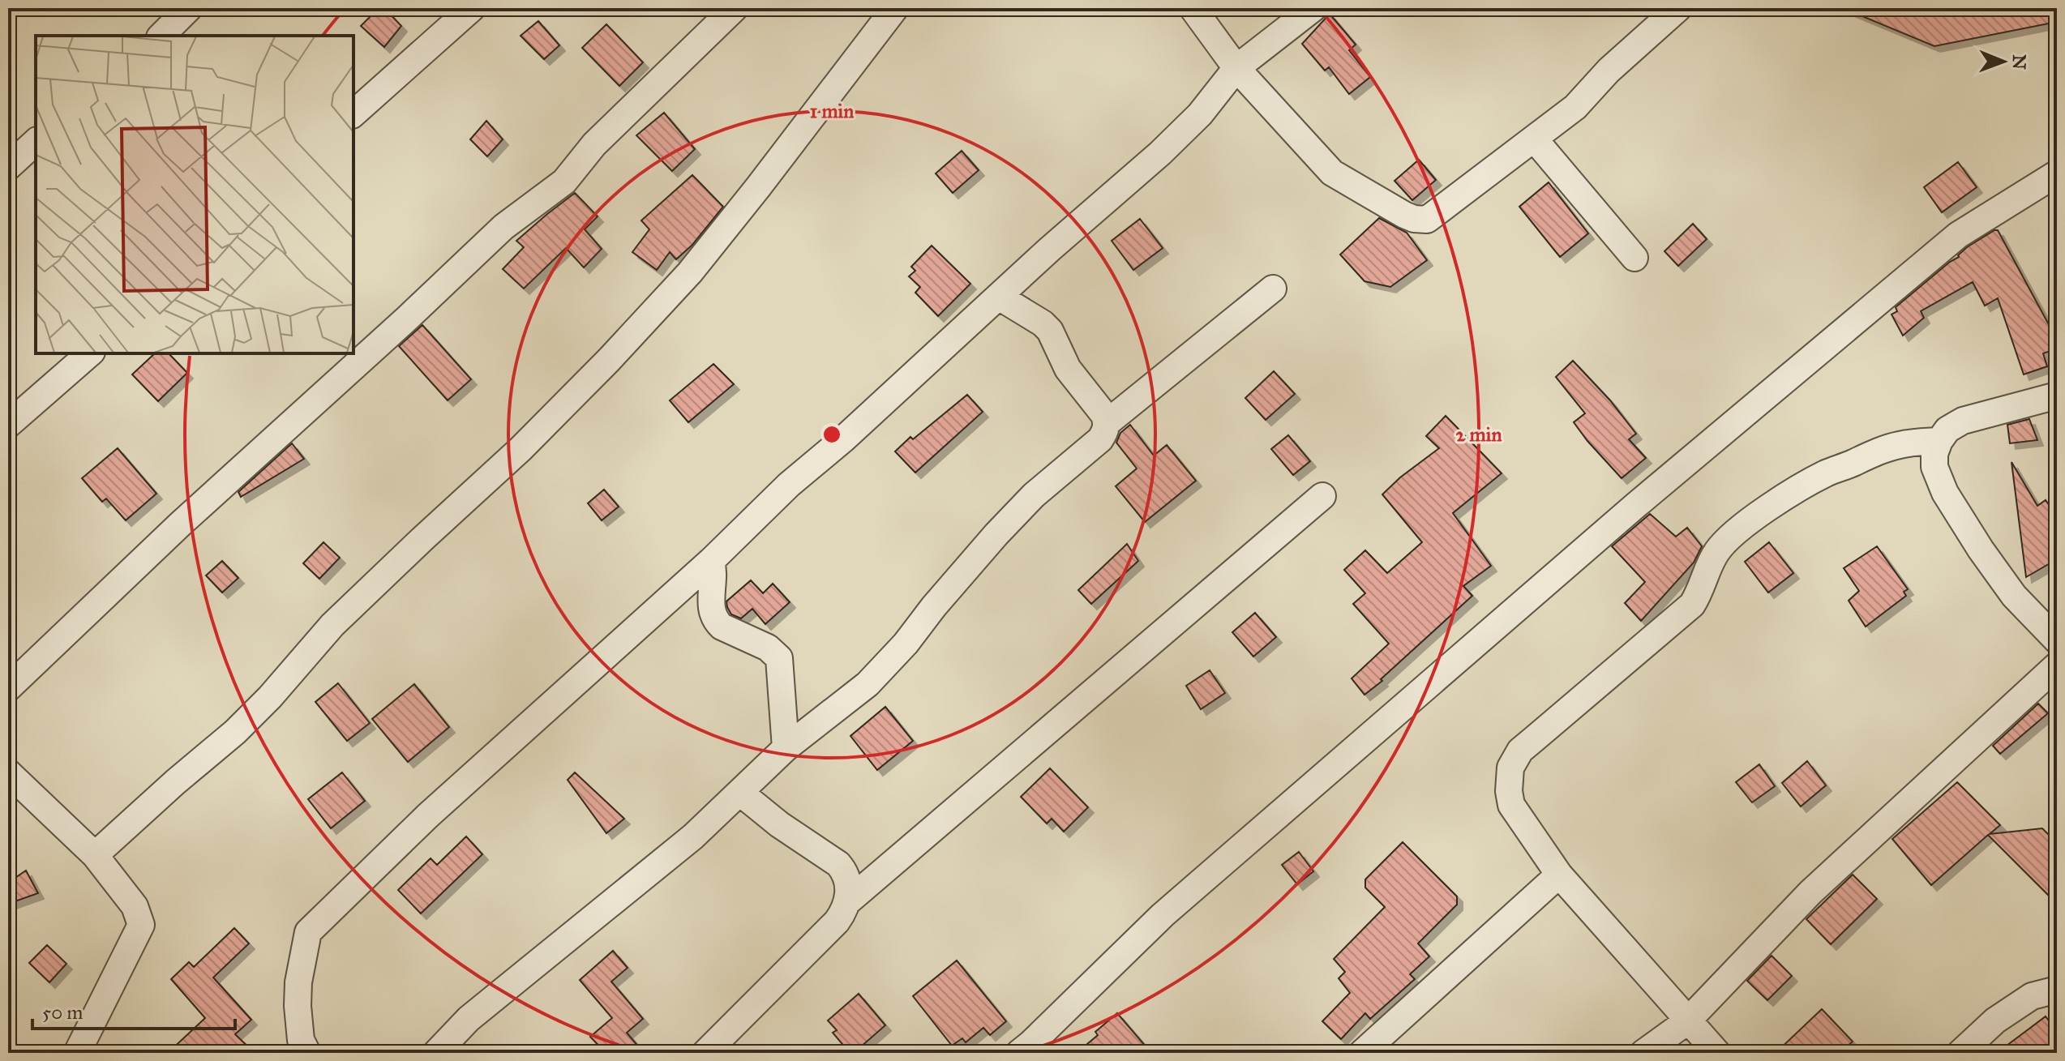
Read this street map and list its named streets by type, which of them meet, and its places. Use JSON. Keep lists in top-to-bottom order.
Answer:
{
  "scale_bar": "50 m",
  "north": "right",
  "rings": ["1 min", "2 min"]
}
